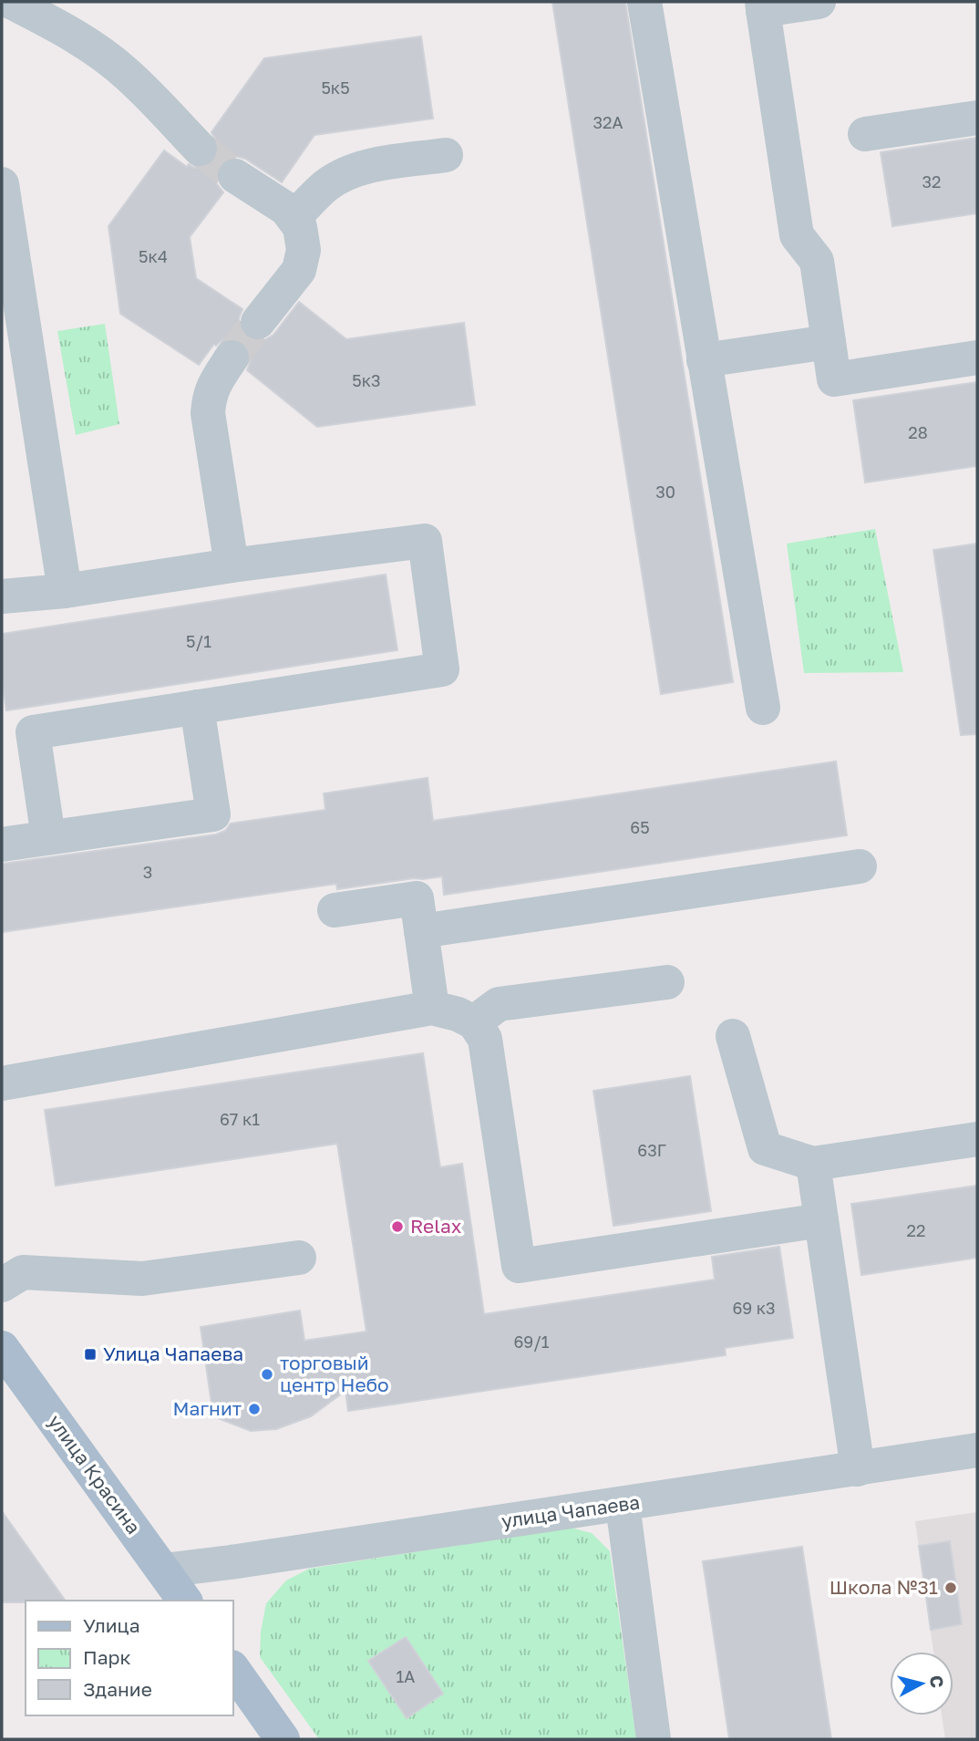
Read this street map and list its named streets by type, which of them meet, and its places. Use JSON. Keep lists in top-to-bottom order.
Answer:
{
  "streets": {
    "main road": ["улица Красина"],
    "street": ["улица Чапаева"]
  },
  "crossings": [
    ["улица Красина", "улица Чапаева"]
  ],
  "places": {
    "other": [
      "Relax",
      "торговый центр Небо",
      "Магнит",
      "Школа №31"
    ],
    "transit": ["Улица Чапаева"]
  },
  "house_numbers": [
    "5к5",
    "32А",
    "32",
    "5к4",
    "5к3",
    "28",
    "30",
    "5/1",
    "65",
    "3",
    "67 к1",
    "63Г",
    "22",
    "69 к3",
    "69/1",
    "1А"
  ],
  "legend": ["Улица", "Парк", "Здание"],
  "north": "right"
}
